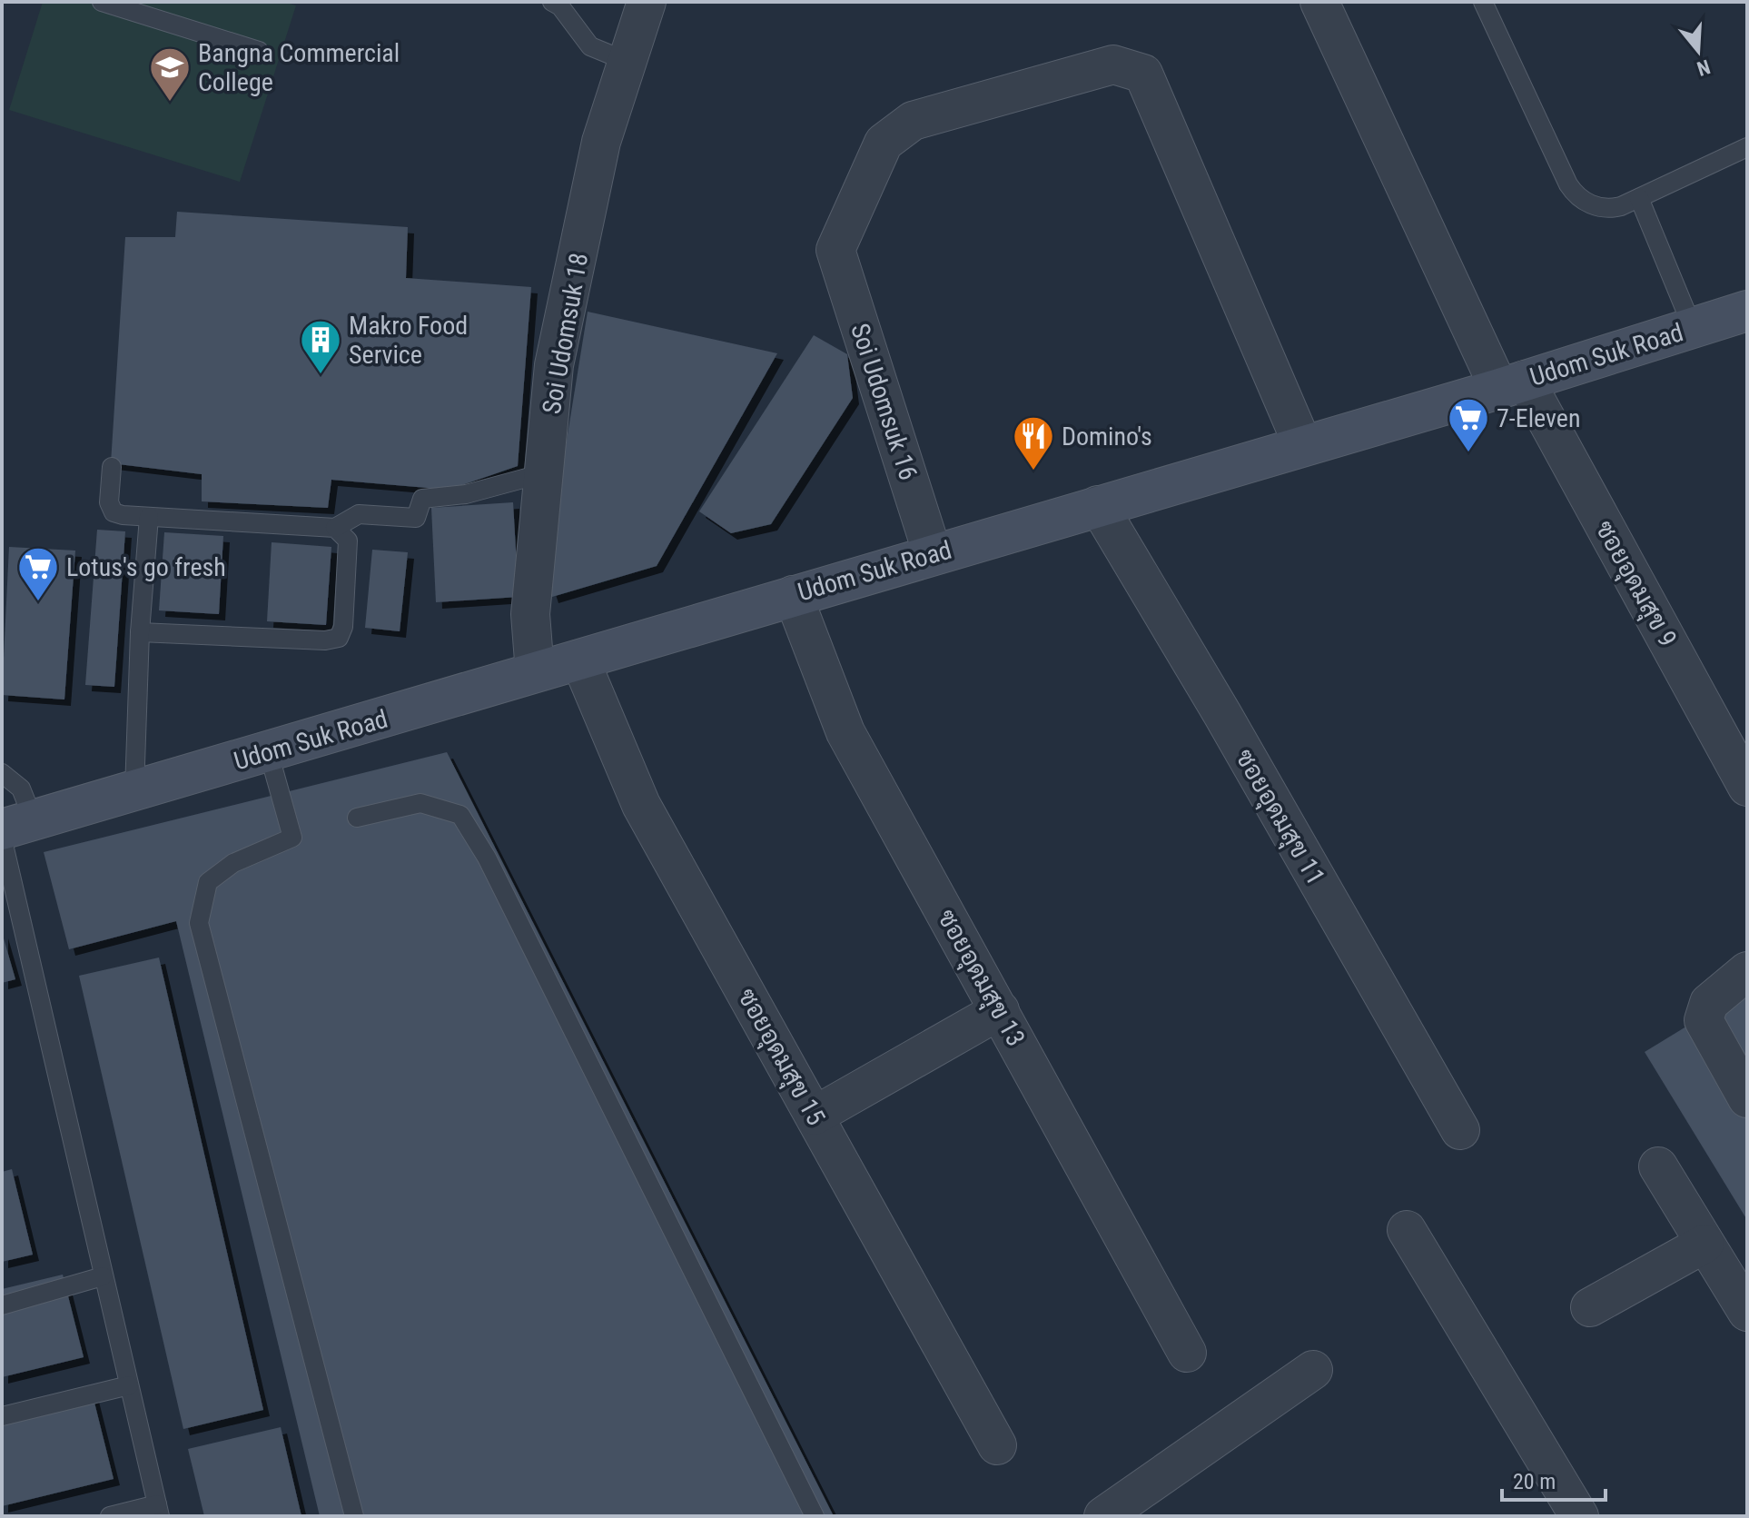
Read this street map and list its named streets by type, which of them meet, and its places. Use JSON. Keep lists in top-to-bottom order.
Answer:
{
  "streets": {
    "main road": ["Udom Suk Road"],
    "street": [
      "Soi Udomsuk 18",
      "Soi Udomsuk 16",
      "ซอยอุดมสุข 9",
      "ซอยอุดมสุข 11",
      "ซอยอุดมสุข 13",
      "ซอยอุดมสุข 15"
    ]
  },
  "crossings": [
    ["Soi Udomsuk 18", "Udom Suk Road"],
    ["Udom Suk Road", "Soi Udomsuk 16"],
    ["Udom Suk Road", "ซอยอุดมสุข 9"],
    ["Udom Suk Road", "ซอยอุดมสุข 11"],
    ["Udom Suk Road", "ซอยอุดมสุข 13"],
    ["Udom Suk Road", "ซอยอุดมสุข 15"]
  ],
  "places": {
    "school or university": ["Bangna Commercial College"],
    "building": ["Makro Food Service"],
    "supermarket": ["7-Eleven", "Lotus's go fresh"],
    "restaurant": ["Domino's"]
  },
  "scale_bar": "20 m",
  "north": "bottom"
}
